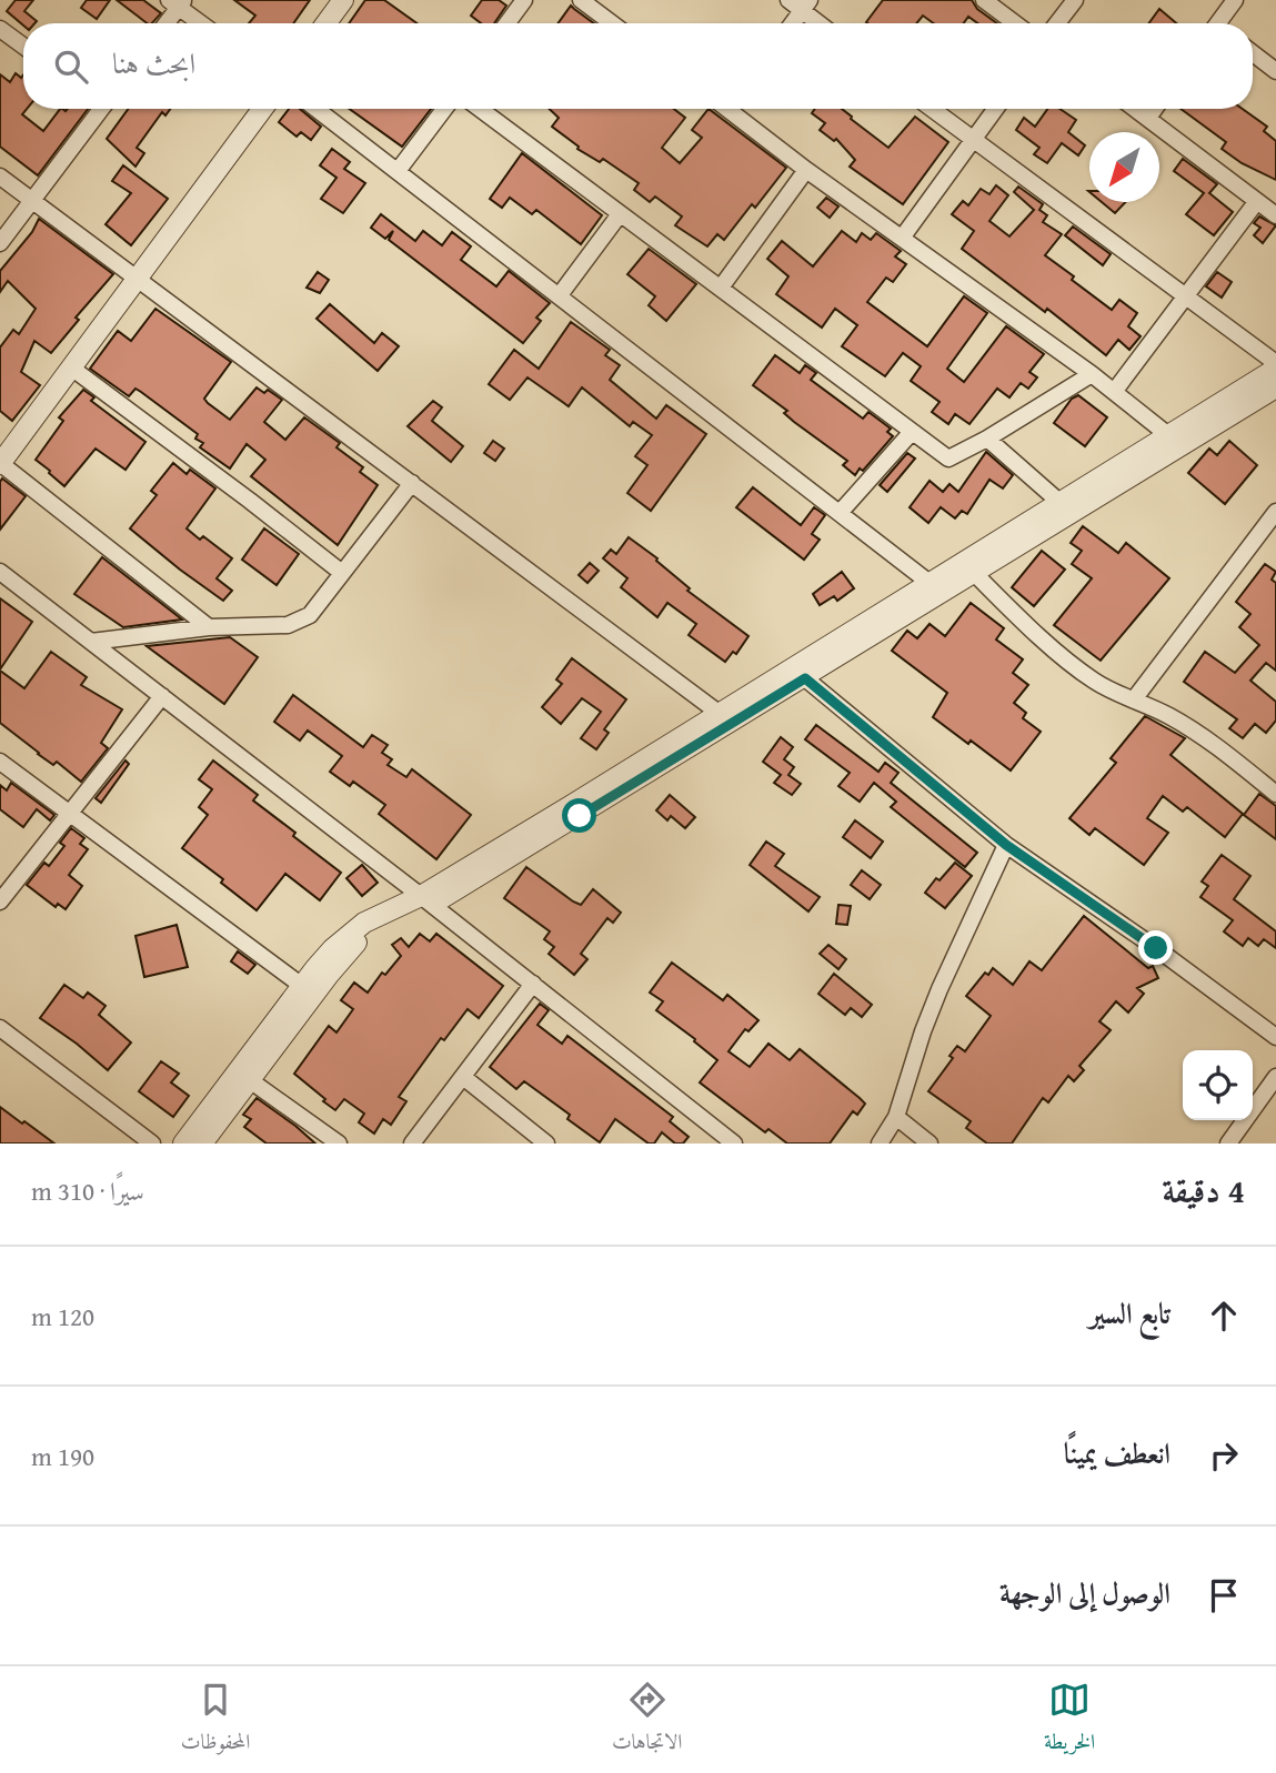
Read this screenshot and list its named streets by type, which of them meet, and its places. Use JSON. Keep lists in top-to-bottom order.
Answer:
{
  "north": "bottom left",
  "page": {
    "search": "ابحث هنا",
    "heading": ["4 دقيقة", "سيرًا · 310 m"],
    "list": [
      ["تابع السير", "120 m"],
      ["انعطف يمينًا", "190 m"],
      "الوصول إلى الوجهة"
    ],
    "nav": ["الخريطة", "الاتجاهات", "المحفوظات"]
  }
}
